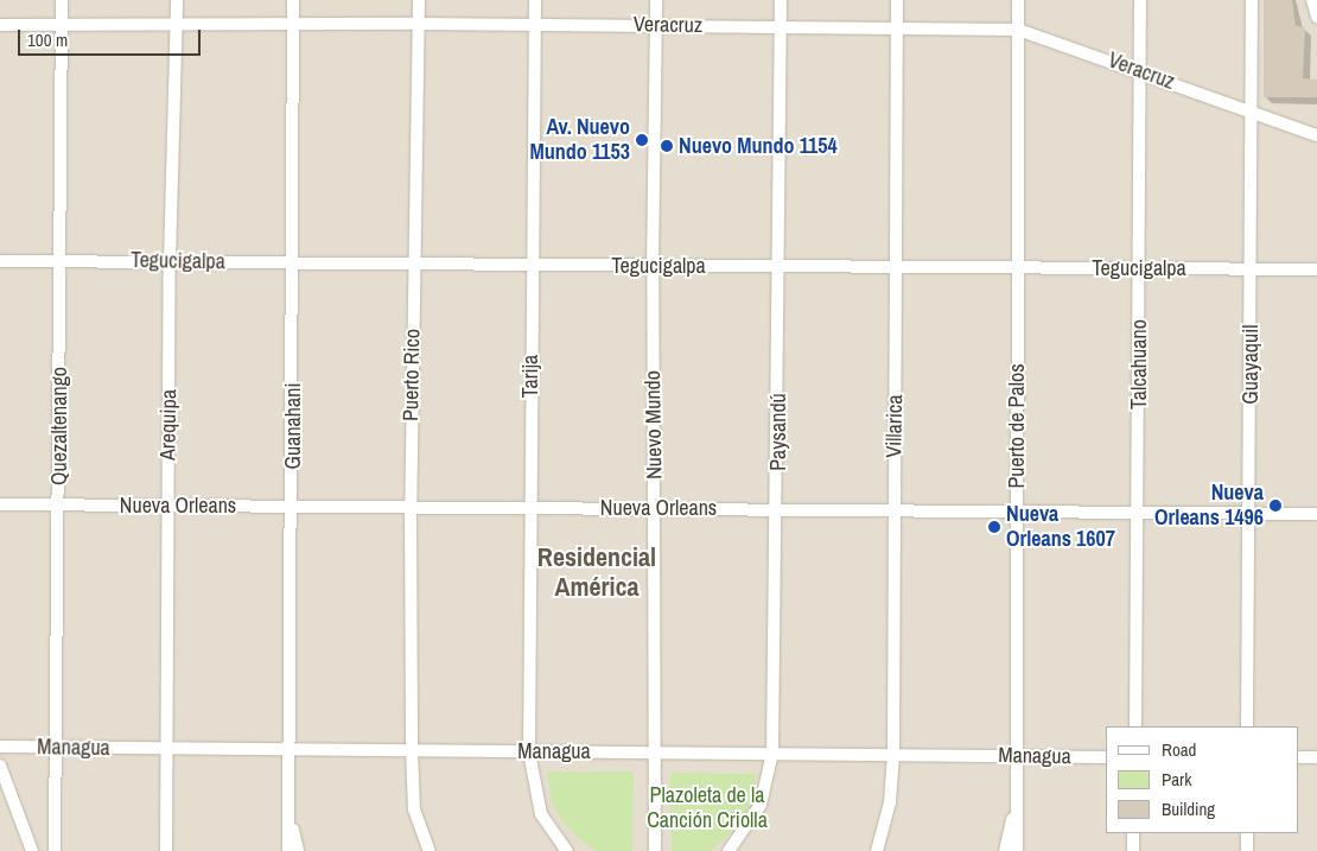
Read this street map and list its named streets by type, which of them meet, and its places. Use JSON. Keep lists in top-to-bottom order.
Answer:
{
  "streets": {
    "street": [
      "Veracruz",
      "Tegucigalpa",
      "Talcahuano",
      "Guayaquil",
      "Puerto Rico",
      "Tarija",
      "Arequipa",
      "Nuevo Mundo",
      "Quezaltenango",
      "Guanahani",
      "Villarica",
      "Puerto de Palos",
      "Paysandú",
      "Nueva Orleans",
      "Managua"
    ]
  },
  "crossings": [
    ["Veracruz", "Talcahuano"],
    ["Veracruz", "Guayaquil"],
    ["Veracruz", "Puerto Rico"],
    ["Veracruz", "Tarija"],
    ["Veracruz", "Arequipa"],
    ["Veracruz", "Nuevo Mundo"],
    ["Veracruz", "Quezaltenango"],
    ["Veracruz", "Guanahani"],
    ["Veracruz", "Villarica"],
    ["Veracruz", "Puerto de Palos"],
    ["Veracruz", "Paysandú"],
    ["Tegucigalpa", "Talcahuano"],
    ["Tegucigalpa", "Guayaquil"],
    ["Tegucigalpa", "Puerto Rico"],
    ["Tegucigalpa", "Tarija"],
    ["Tegucigalpa", "Arequipa"],
    ["Tegucigalpa", "Nuevo Mundo"],
    ["Tegucigalpa", "Quezaltenango"],
    ["Tegucigalpa", "Guanahani"],
    ["Tegucigalpa", "Villarica"],
    ["Tegucigalpa", "Puerto de Palos"],
    ["Tegucigalpa", "Paysandú"],
    ["Talcahuano", "Nueva Orleans"],
    ["Guayaquil", "Nueva Orleans"],
    ["Puerto Rico", "Nueva Orleans"],
    ["Puerto Rico", "Managua"],
    ["Tarija", "Nueva Orleans"],
    ["Tarija", "Managua"],
    ["Arequipa", "Nueva Orleans"],
    ["Arequipa", "Managua"],
    ["Nuevo Mundo", "Nueva Orleans"],
    ["Nuevo Mundo", "Managua"],
    ["Quezaltenango", "Nueva Orleans"],
    ["Quezaltenango", "Managua"],
    ["Guanahani", "Nueva Orleans"],
    ["Guanahani", "Managua"],
    ["Villarica", "Nueva Orleans"],
    ["Villarica", "Managua"],
    ["Puerto de Palos", "Nueva Orleans"],
    ["Puerto de Palos", "Managua"],
    ["Paysandú", "Nueva Orleans"],
    ["Paysandú", "Managua"]
  ],
  "districts": ["Residencial América"],
  "parks": ["Plazoleta de la Canción Criolla"],
  "places": [
    "Av. Nuevo Mundo 1153",
    "Nuevo Mundo 1154",
    "Nueva Orleans 1496",
    "Nueva Orleans 1607"
  ],
  "legend": ["Road", "Park", "Building"],
  "scale_bar": "100 m"
}
